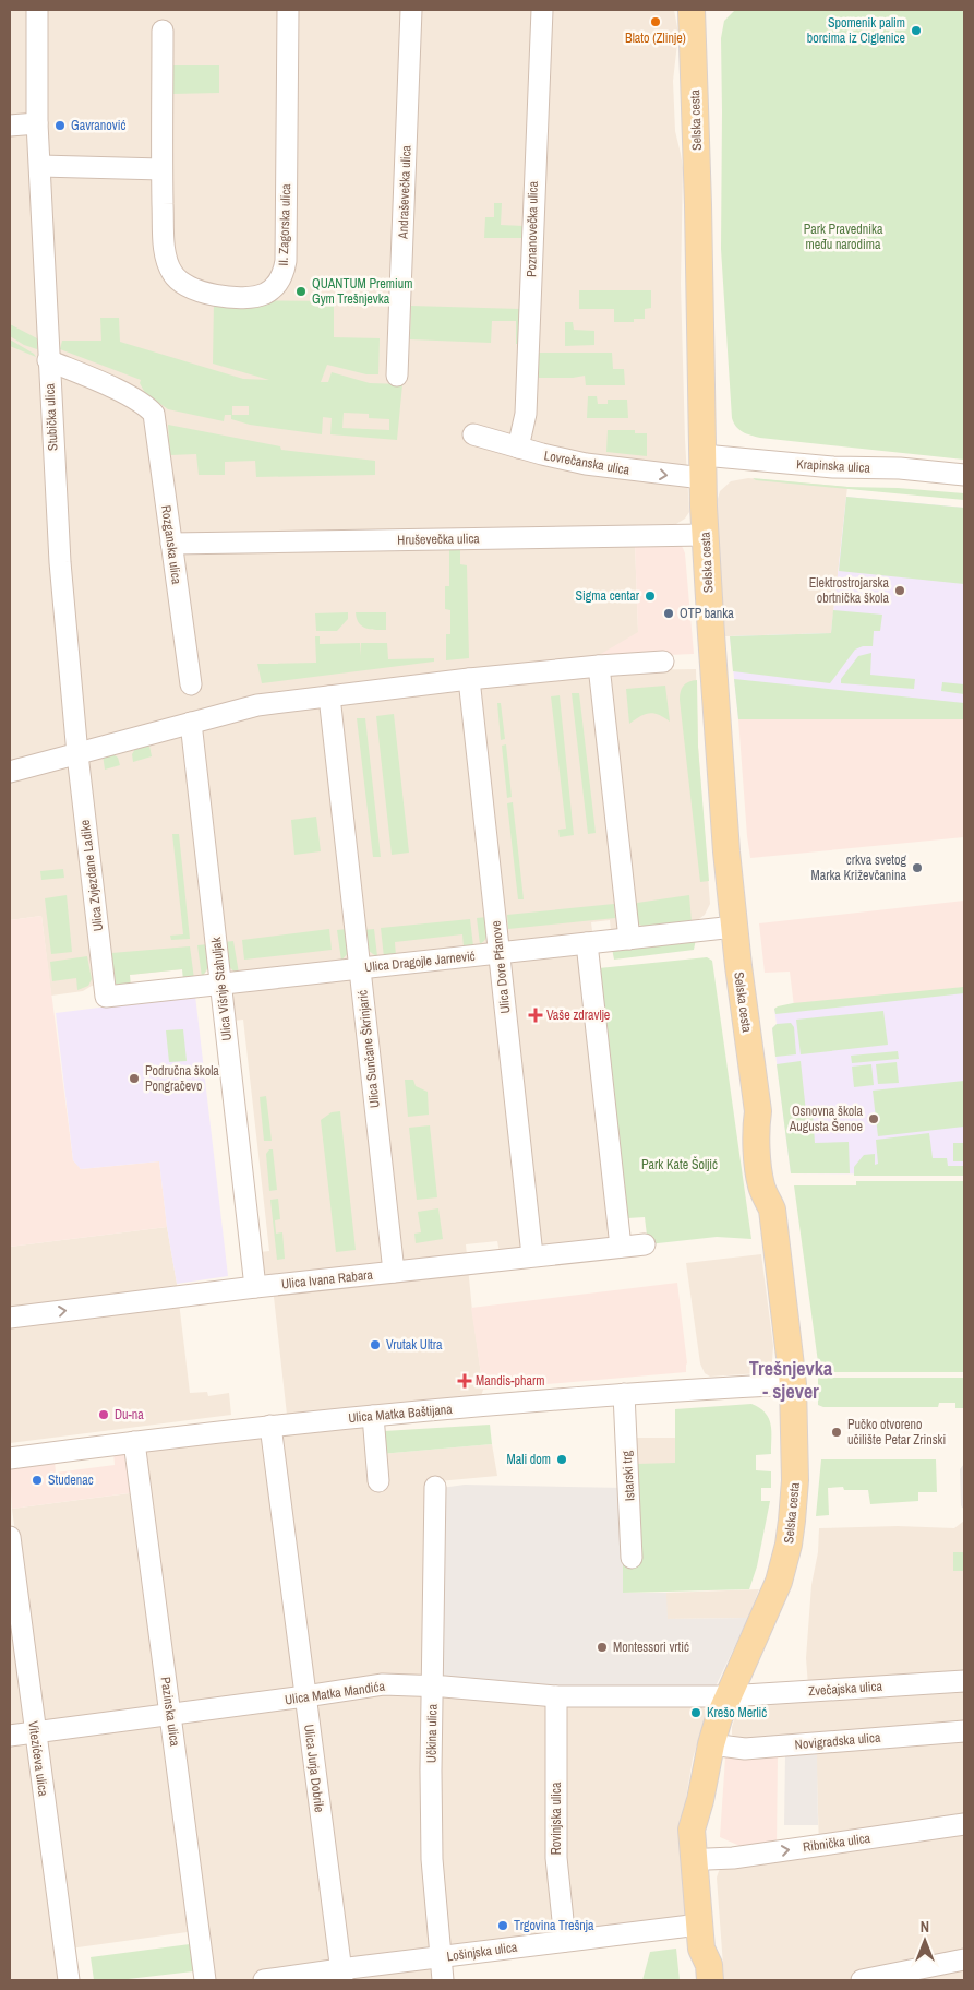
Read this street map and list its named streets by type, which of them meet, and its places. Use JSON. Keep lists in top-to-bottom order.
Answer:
{
  "streets": {
    "main road": ["Selska cesta"],
    "street": [
      "Andraševečka ulica",
      "II. Zagorska ulica",
      "Poznanovečka ulica",
      "Stubička ulica",
      "Lovrečanska ulica",
      "Krapinska ulica",
      "Hruševečka ulica",
      "Rozganska ulica",
      "Ulica Zvjezdane Ladike",
      "Ulica Dragojle Jarnević",
      "Ulica Dore Pfanove",
      "Ulica Višnje Stahuljak",
      "Ulica Sunčane Škrinjarić",
      "Ulica Ivana Rabara",
      "Ulica Matka Baštijana",
      "Istarski trg",
      "Zvečajska ulica",
      "Ulica Matka Mandića",
      "Pazinska ulica",
      "Učkina ulica",
      "Novigradska ulica",
      "Vitezićeva ulica",
      "Ulica Jurja Dobrile",
      "Rovinjska ulica",
      "Ribnička ulica",
      "Lošinjska ulica"
    ]
  },
  "crossings": [
    ["Selska cesta", "Lovrečanska ulica"],
    ["Selska cesta", "Krapinska ulica"],
    ["Selska cesta", "Hruševečka ulica"],
    ["Selska cesta", "Ulica Dragojle Jarnević"],
    ["Selska cesta", "Ulica Matka Baštijana"],
    ["Selska cesta", "Zvečajska ulica"],
    ["Selska cesta", "Ulica Matka Mandića"],
    ["Selska cesta", "Novigradska ulica"],
    ["Selska cesta", "Ribnička ulica"],
    ["Selska cesta", "Lošinjska ulica"],
    ["Poznanovečka ulica", "Lovrečanska ulica"],
    ["Stubička ulica", "Rozganska ulica"],
    ["Stubička ulica", "Ulica Zvjezdane Ladike"],
    ["Lovrečanska ulica", "Krapinska ulica"],
    ["Hruševečka ulica", "Rozganska ulica"],
    ["Ulica Zvjezdane Ladike", "Ulica Dragojle Jarnević"],
    ["Ulica Dragojle Jarnević", "Ulica Dore Pfanove"],
    ["Ulica Dragojle Jarnević", "Ulica Višnje Stahuljak"],
    ["Ulica Dragojle Jarnević", "Ulica Sunčane Škrinjarić"],
    ["Ulica Dore Pfanove", "Ulica Ivana Rabara"],
    ["Ulica Višnje Stahuljak", "Ulica Ivana Rabara"],
    ["Ulica Sunčane Škrinjarić", "Ulica Ivana Rabara"],
    ["Ulica Matka Baštijana", "Istarski trg"],
    ["Ulica Matka Baštijana", "Pazinska ulica"],
    ["Ulica Matka Baštijana", "Ulica Jurja Dobrile"],
    ["Zvečajska ulica", "Ulica Matka Mandića"],
    ["Ulica Matka Mandića", "Pazinska ulica"],
    ["Ulica Matka Mandića", "Učkina ulica"],
    ["Ulica Matka Mandića", "Vitezićeva ulica"],
    ["Ulica Matka Mandića", "Ulica Jurja Dobrile"],
    ["Ulica Matka Mandića", "Rovinjska ulica"],
    ["Učkina ulica", "Lošinjska ulica"],
    ["Ulica Jurja Dobrile", "Lošinjska ulica"],
    ["Rovinjska ulica", "Lošinjska ulica"]
  ],
  "one_way": ["Lovrečanska ulica", "Ulica Ivana Rabara"],
  "districts": ["Trešnjevka - sjever"],
  "parks": ["Park Pravednika među narodima", "Park Kate Šoljić"],
  "places": {
    "other": [
      "Blato (Zlinje)",
      "Spomenik palim borcima iz Ciglenice",
      "Gavranović",
      "QUANTUM Premium Gym Trešnjevka",
      "Elektrostrojarska obrtnička škola",
      "Sigma centar",
      "OTP banka",
      "crkva svetog Marka Križevčanina",
      "Područna škola Pongračevo",
      "Osnovna škola Augusta Šenoe",
      "Vrutak Ultra",
      "Du-na",
      "Pučko otvoreno učilište Petar Zrinski",
      "Mali dom",
      "Studenac",
      "Montessori vrtić",
      "Krešo Merlić",
      "Trgovina Trešnja"
    ],
    "health": ["Vaše zdravlje", "Mandis-pharm"]
  },
  "north": "top"
}
